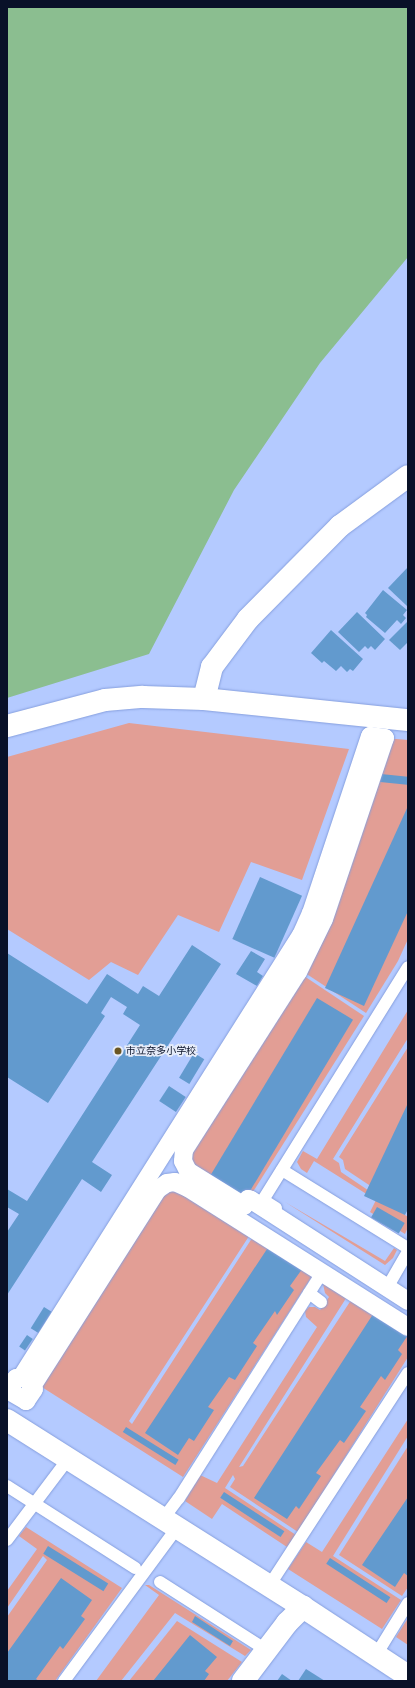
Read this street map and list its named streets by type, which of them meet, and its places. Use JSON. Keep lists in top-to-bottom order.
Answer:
{
  "places": ["市立奈多小学校"]
}
